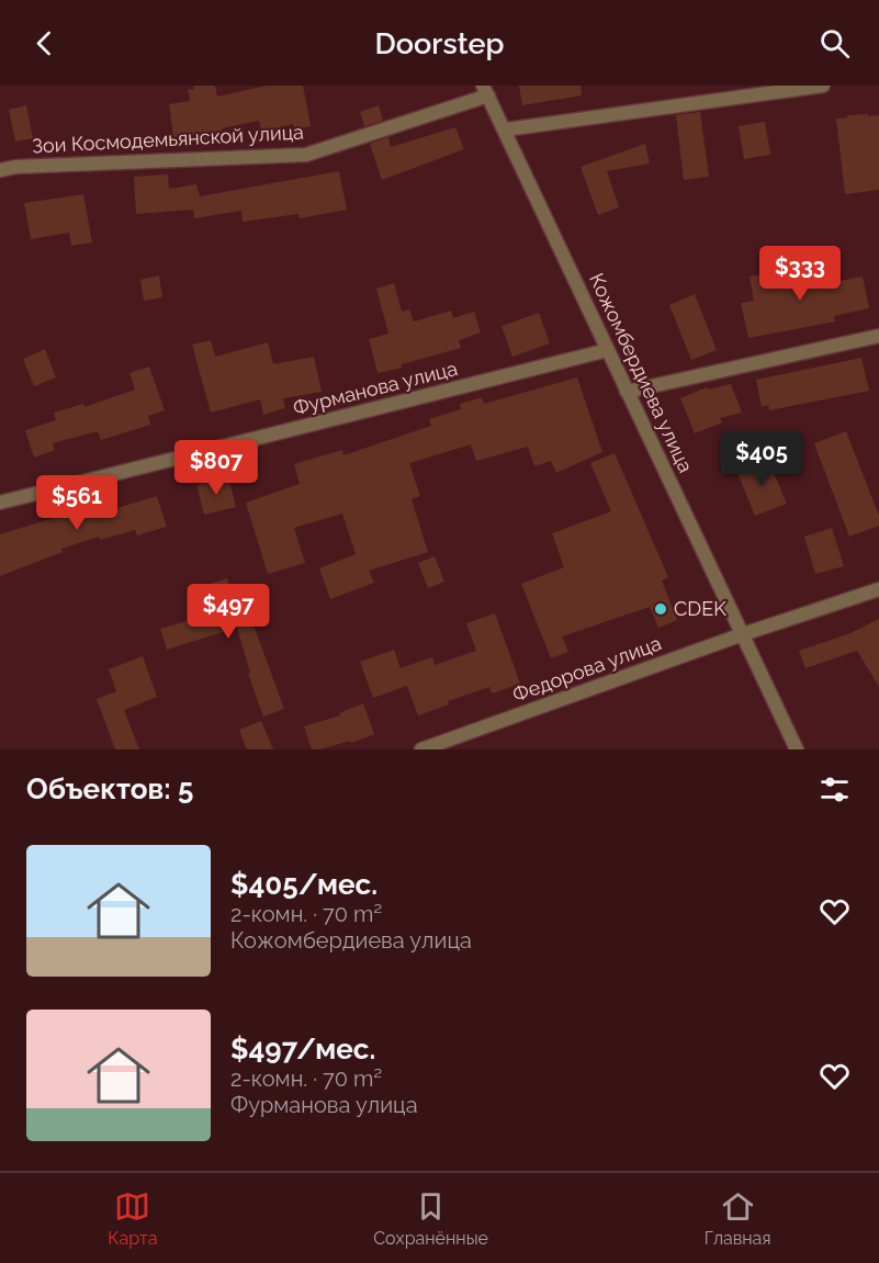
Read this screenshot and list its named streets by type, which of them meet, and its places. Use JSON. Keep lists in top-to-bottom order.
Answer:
{
  "streets": {
    "street": [
      "Зои Космодемьянской улица",
      "Кожомбердиева улица",
      "Фурманова улица",
      "Федорова улица"
    ]
  },
  "crossings": [
    ["Зои Космодемьянской улица", "Кожомбердиева улица"],
    ["Кожомбердиева улица", "Фурманова улица"],
    ["Кожомбердиева улица", "Федорова улица"]
  ],
  "places": ["CDEK"],
  "page": {
    "header": "Doorstep",
    "price": [
      "$333",
      "$405",
      "$807",
      "$561",
      "$497"
    ],
    "heading": "Объектов: 5",
    "list": [
      {
        "name": "$405/мес.",
        "note": "2-комн. · 70 m² · Кожомбердиева улица"
      },
      {
        "name": "$497/мес.",
        "note": "2-комн. · 70 m² · Фурманова улица"
      }
    ],
    "tabs": ["Карта", "Сохранённые", "Главная"]
  }
}
